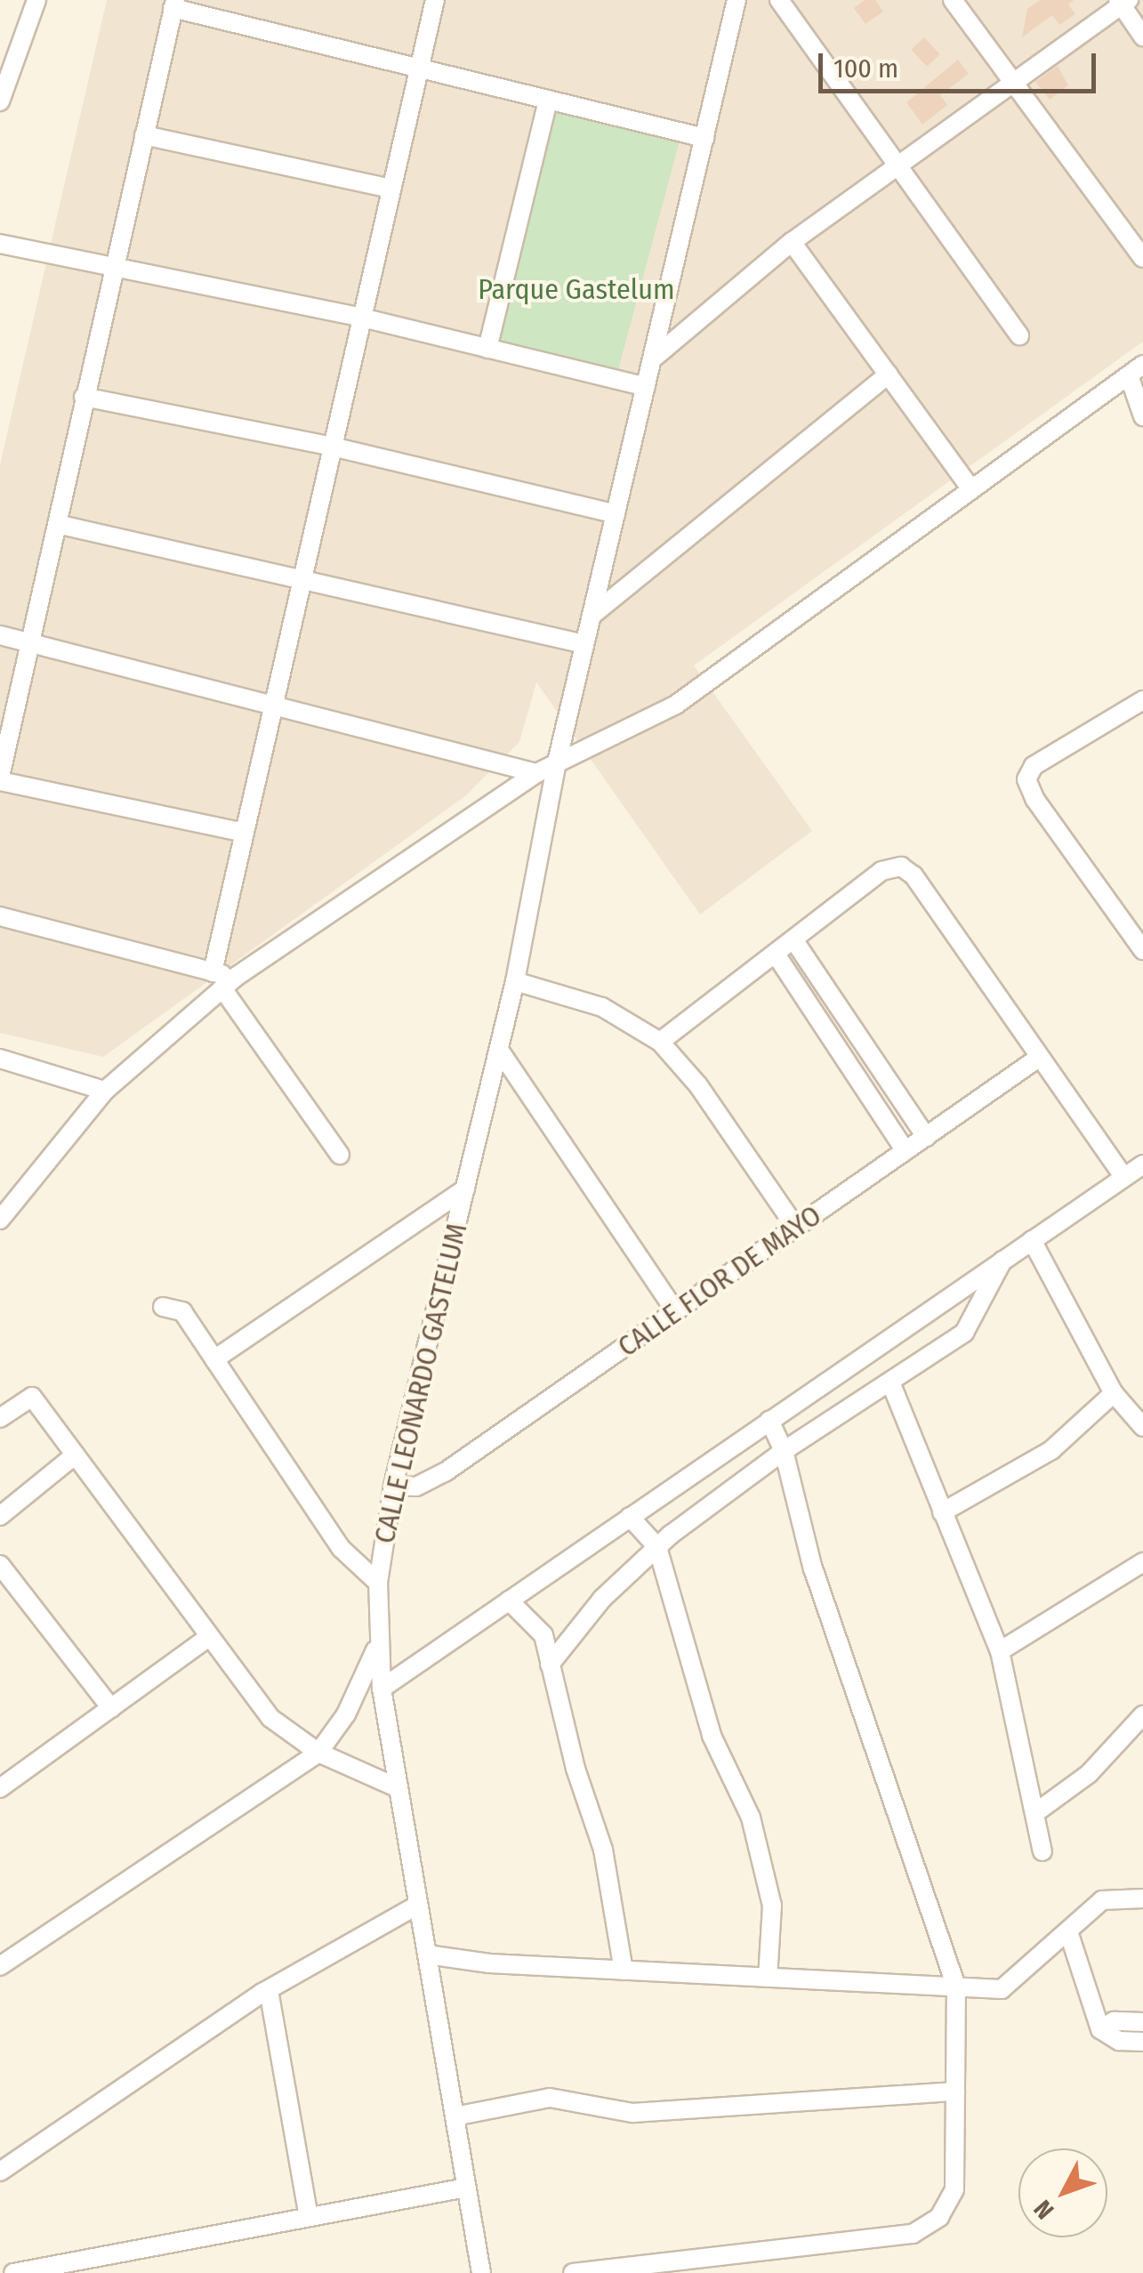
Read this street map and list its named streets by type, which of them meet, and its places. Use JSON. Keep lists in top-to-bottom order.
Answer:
{
  "streets": {
    "street": ["CALLE FLOR DE MAYO", "CALLE LEONARDO GASTELUM"]
  },
  "crossings": [
    ["CALLE FLOR DE MAYO", "CALLE LEONARDO GASTELUM"]
  ],
  "parks": ["Parque Gastelum"],
  "scale_bar": "100 m",
  "north": "bottom left"
}
